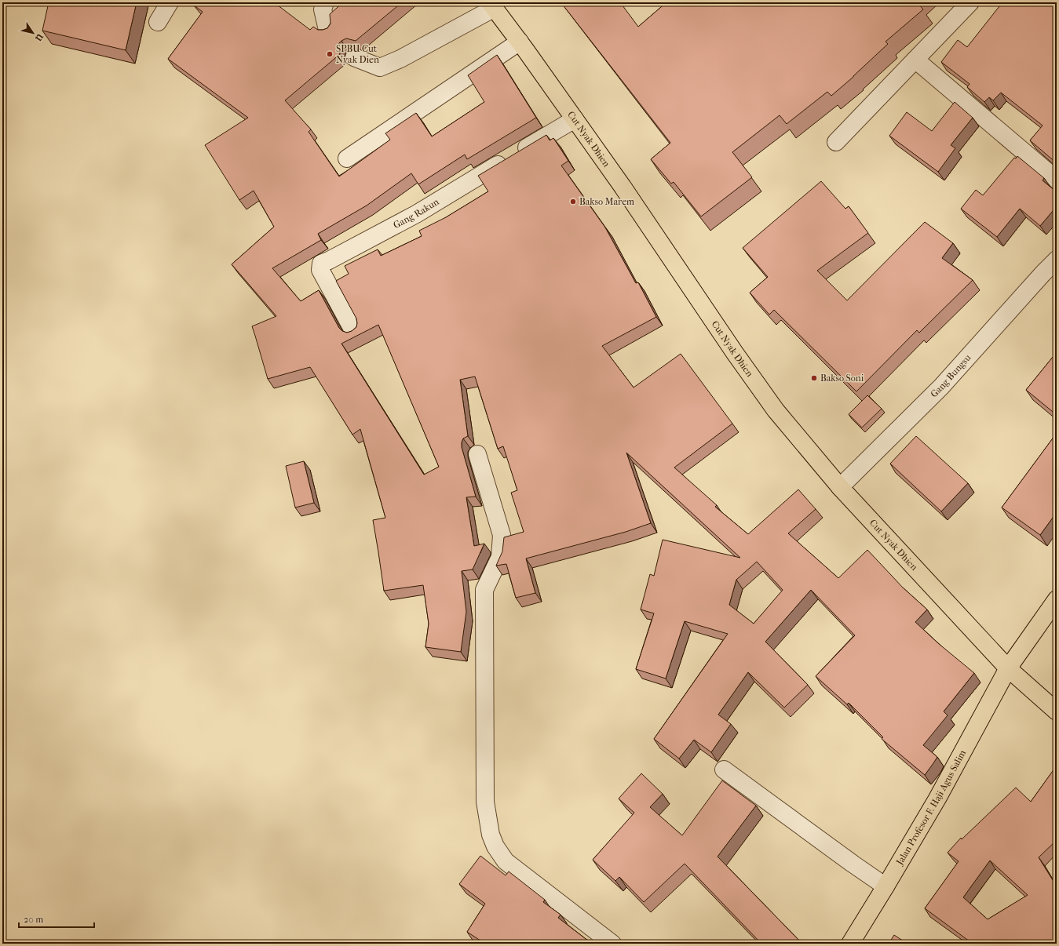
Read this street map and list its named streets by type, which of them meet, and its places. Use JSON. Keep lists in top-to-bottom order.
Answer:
{
  "streets": {
    "main road": ["Cut Nyak Dhien", "Jalan Profesor F. Haji Agus Salim"],
    "street": ["Gang Rakun", "Gang Bungsu"]
  },
  "crossings": [
    ["Cut Nyak Dhien", "Gang Rakun"],
    ["Cut Nyak Dhien", "Gang Bungsu"],
    ["Cut Nyak Dhien", "Jalan Profesor F. Haji Agus Salim"]
  ],
  "places": ["SPBU Cut Nyak Dien", "Bakso Marem", "Bakso Soni"],
  "scale_bar": "20 m",
  "north": "bottom right"
}
